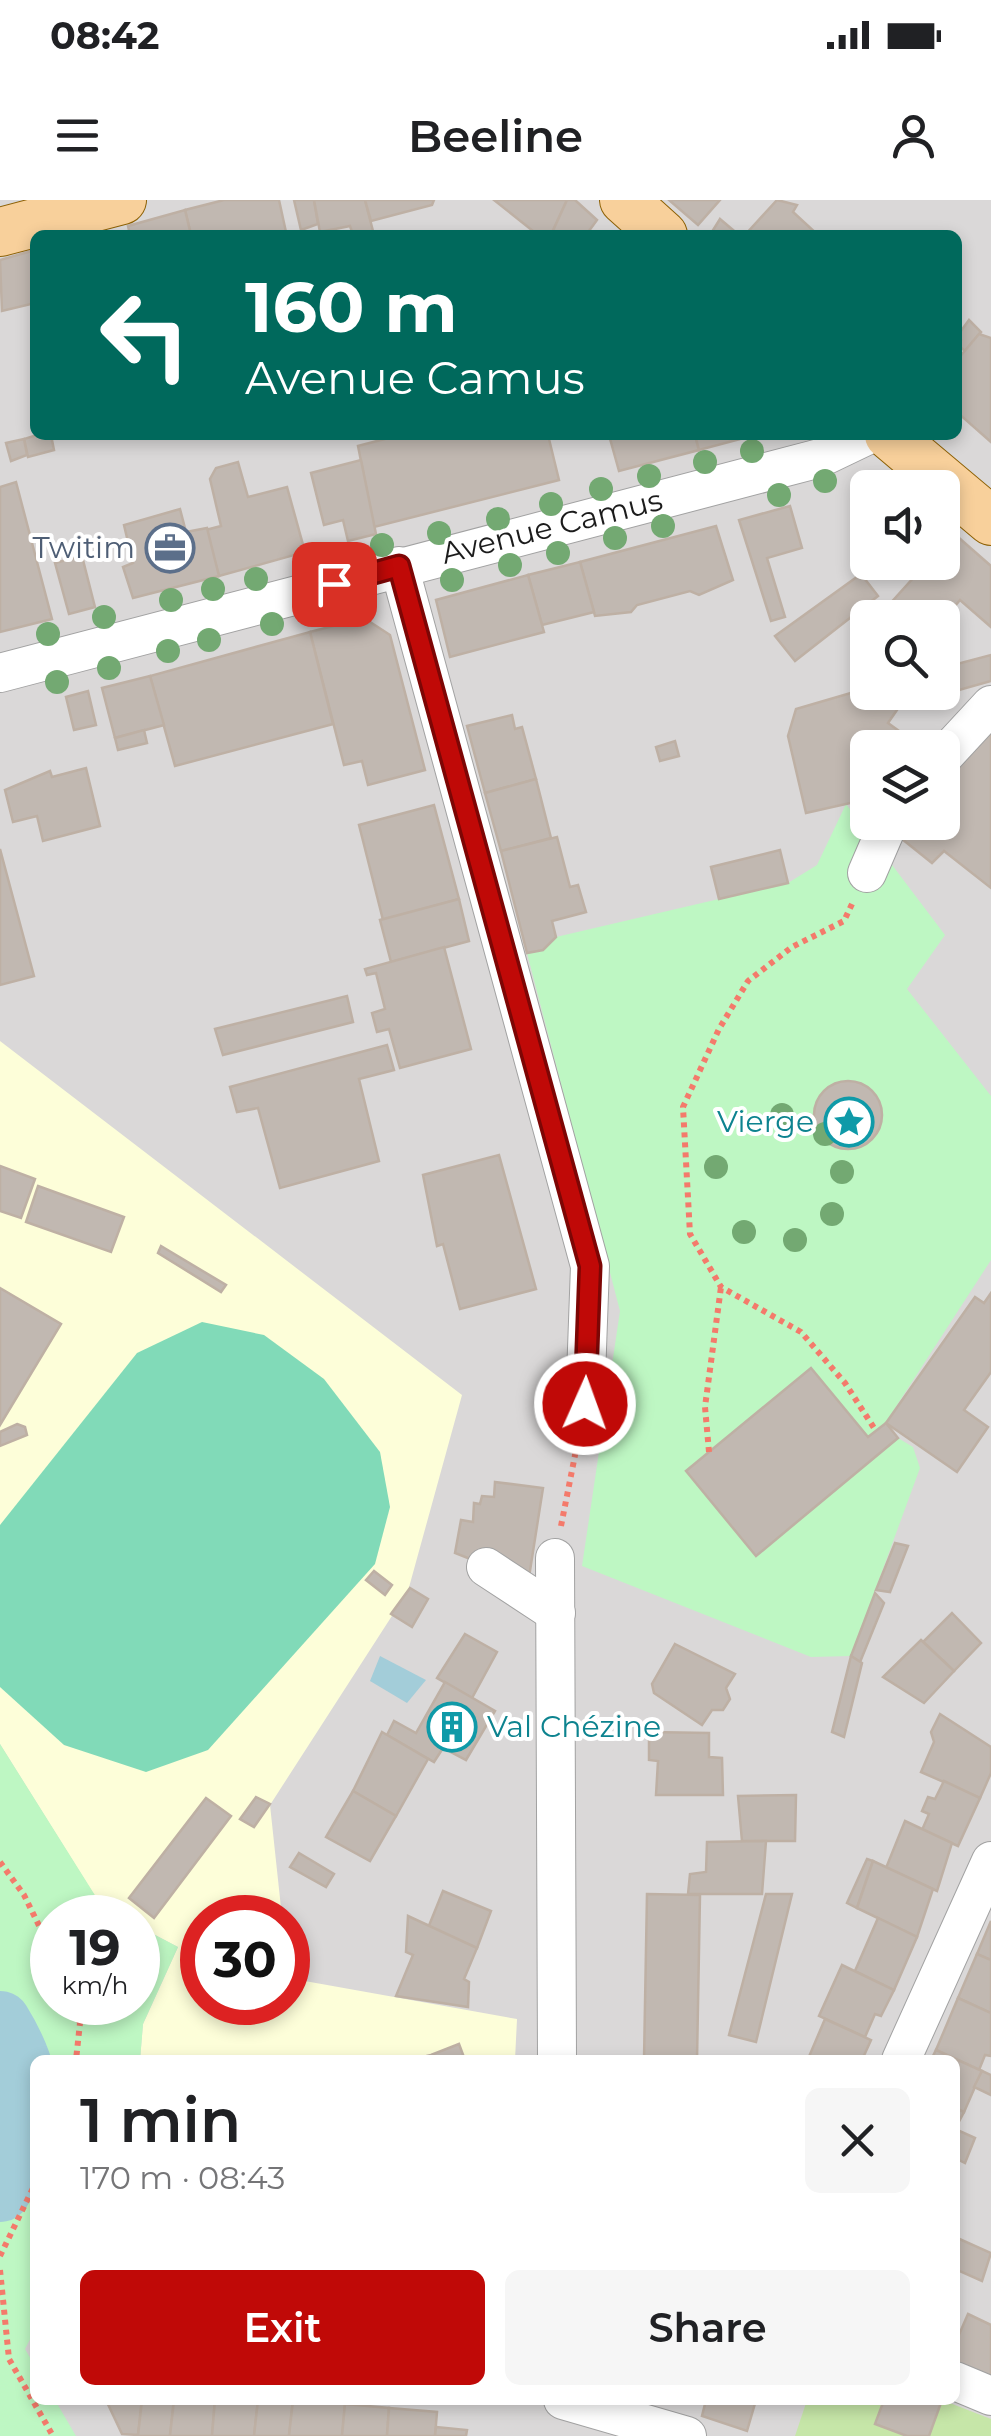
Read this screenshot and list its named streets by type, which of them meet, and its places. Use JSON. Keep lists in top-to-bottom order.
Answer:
{
  "streets": {
    "street": ["Avenue Camus"]
  },
  "places": {
    "office": ["Twitim"],
    "place": ["Vierge"],
    "building": ["Val Chézine"]
  },
  "page": {
    "status": "08:42",
    "header": "Beeline",
    "turn": ["160 m", "Avenue Camus"],
    "speed": "19 km/h",
    "limit": "30",
    "heading": ["1 min", "170 m · 08:43"],
    "buttons": ["Exit", "Share"]
  }
}
